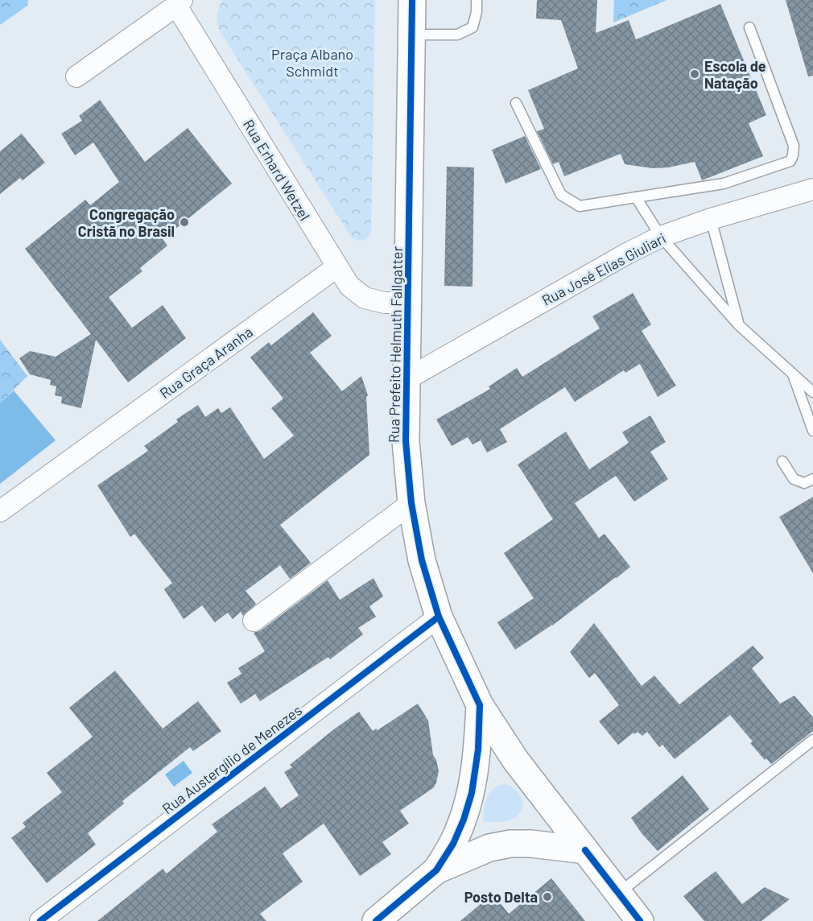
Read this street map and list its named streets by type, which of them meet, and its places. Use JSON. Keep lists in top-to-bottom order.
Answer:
{
  "streets": {
    "main road": ["Rua Prefeito Helmuth Fallgatter"],
    "street": [
      "Rua Erhard Wetzel",
      "Rua José Elias Giuliari",
      "Rua Graça Aranha",
      "Rua Austergílio de Menezes"
    ]
  },
  "crossings": [
    ["Rua Erhard Wetzel", "Rua Prefeito Helmuth Fallgatter"],
    ["Rua Erhard Wetzel", "Rua Graça Aranha"],
    ["Rua José Elias Giuliari", "Rua Prefeito Helmuth Fallgatter"],
    ["Rua Prefeito Helmuth Fallgatter", "Rua Austergílio de Menezes"]
  ],
  "parks": ["Praça Albano Schmidt"],
  "places": ["Escola de Natação", "Congregação Cristã no Brasil", "Posto Delta"]
}
